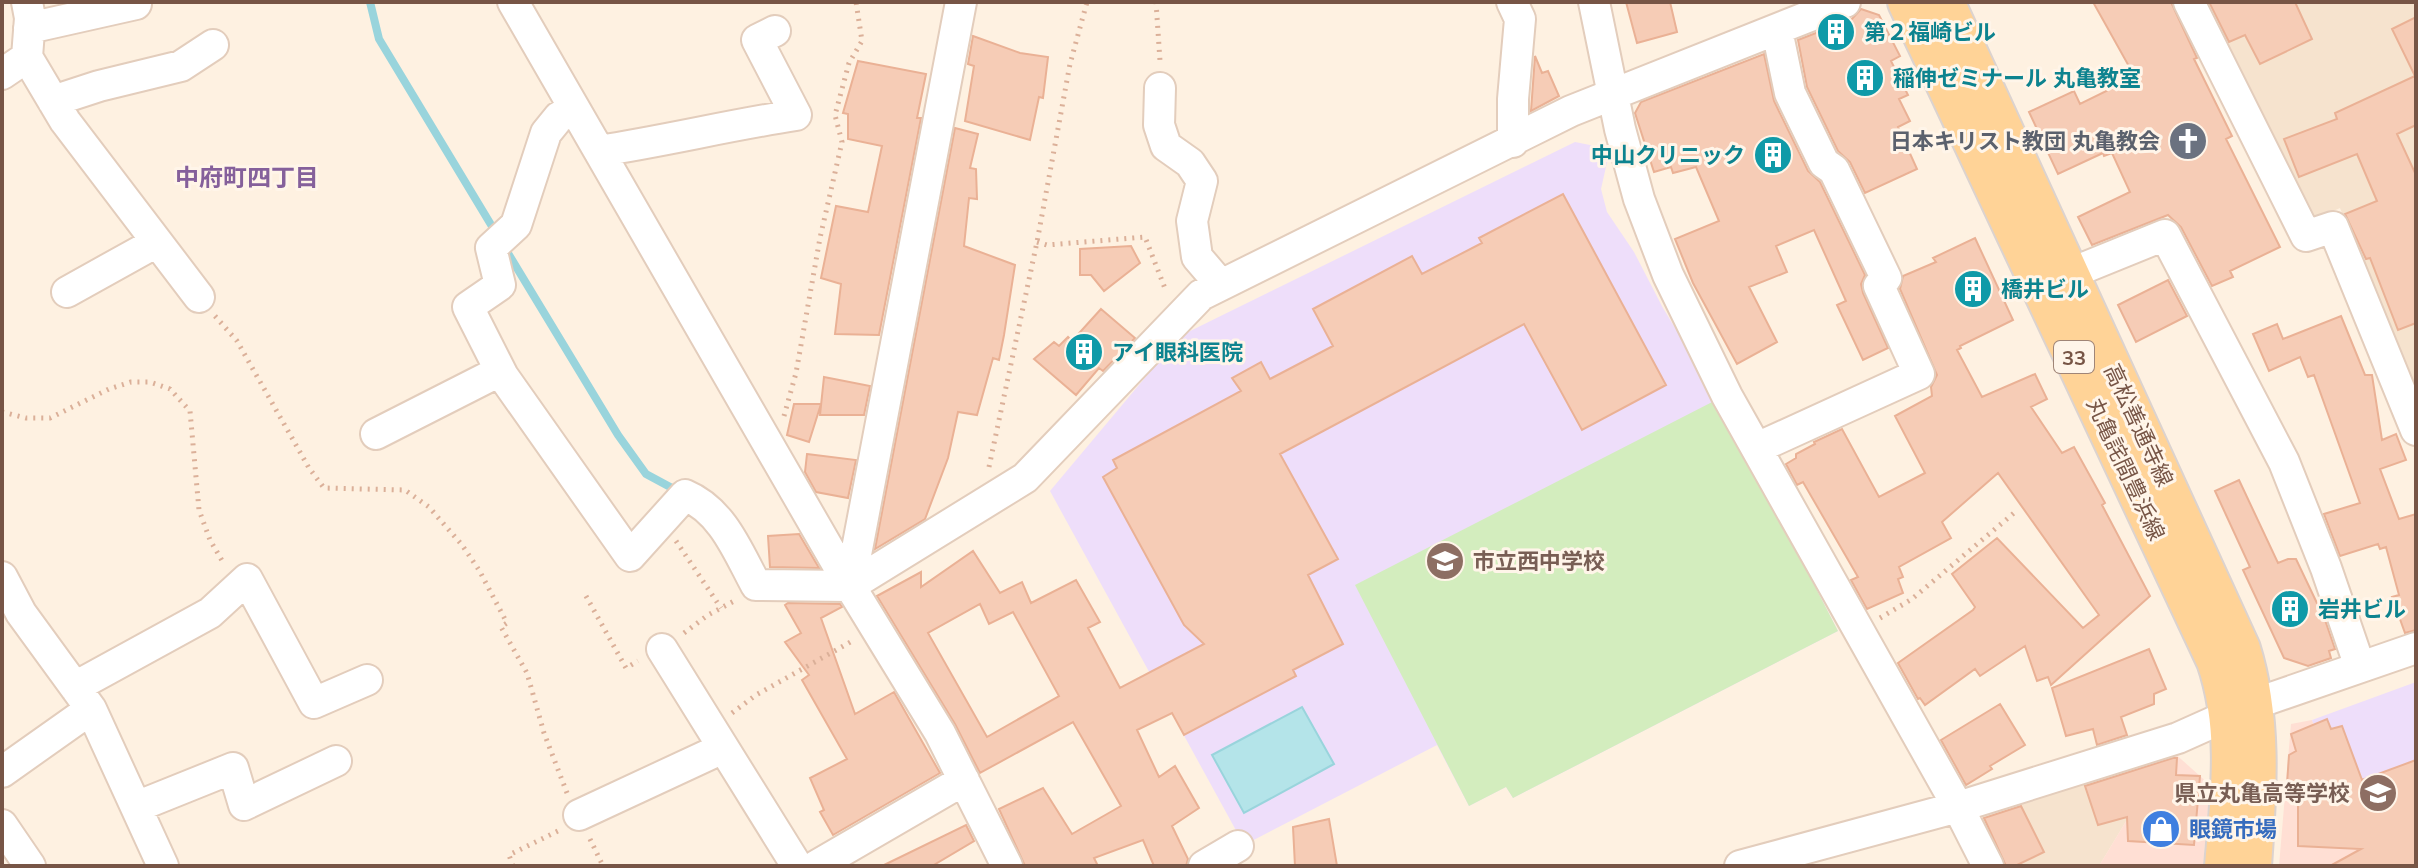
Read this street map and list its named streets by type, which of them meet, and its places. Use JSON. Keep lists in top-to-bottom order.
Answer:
{
  "streets": {
    "main road": ["33", "丸亀詫間豊浜線"]
  },
  "crossings": [
    ["33", "丸亀詫間豊浜線"]
  ],
  "districts": ["中府町四丁目"],
  "places": {
    "building": [
      "第２福崎ビル",
      "稲伸ゼミナール 丸亀教室",
      "中山クリニック",
      "橋井ビル",
      "アイ眼科医院",
      "岩井ビル"
    ],
    "church": ["日本キリスト教団 丸亀教会"],
    "school or university": ["市立西中学校", "県立丸亀高等学校"],
    "shop": ["眼鏡市場"]
  }
}
